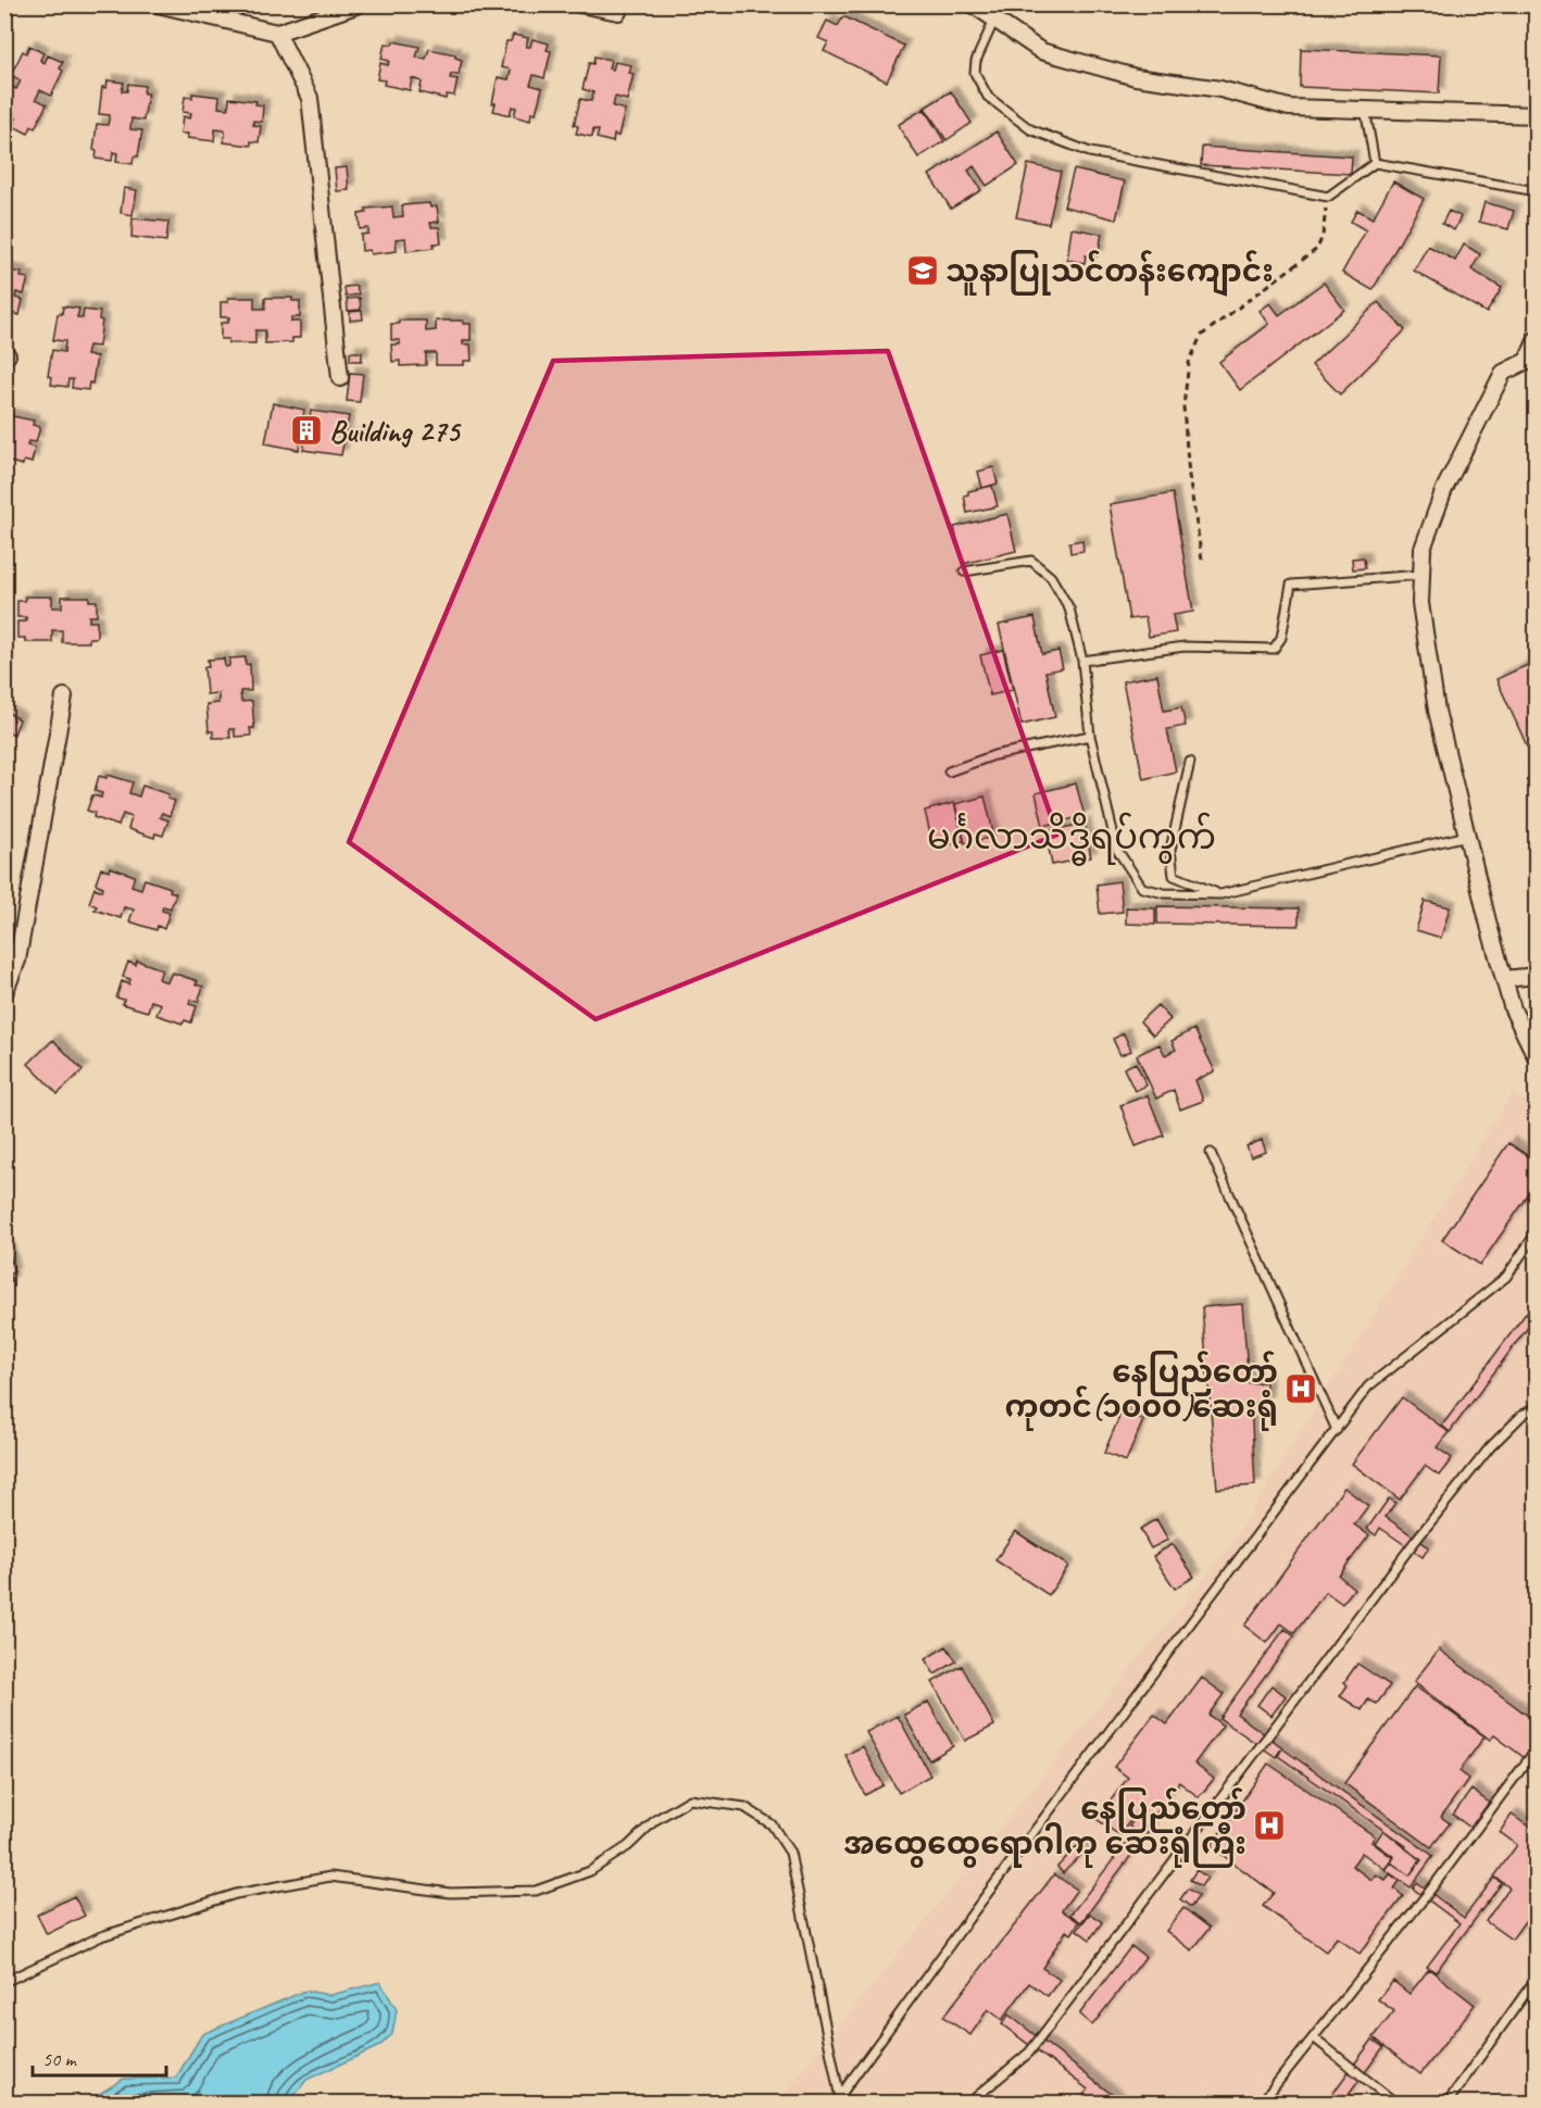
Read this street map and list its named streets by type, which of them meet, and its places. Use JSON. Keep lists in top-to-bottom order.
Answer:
{
  "districts": ["မင်္ဂလာသိဒ္ဓိရပ်ကွက်"],
  "places": {
    "school or university": ["သူနာပြုသင်တန်းကျောင်း"],
    "building": ["Building 275"],
    "hospital": ["နေပြည်တော် ကုတင်(၁၀၀၀)ဆေးရုံ", "နေပြည်တော် အထွေထွေရောဂါကု ဆေးရုံကြီး"]
  },
  "scale_bar": "50 m"
}
